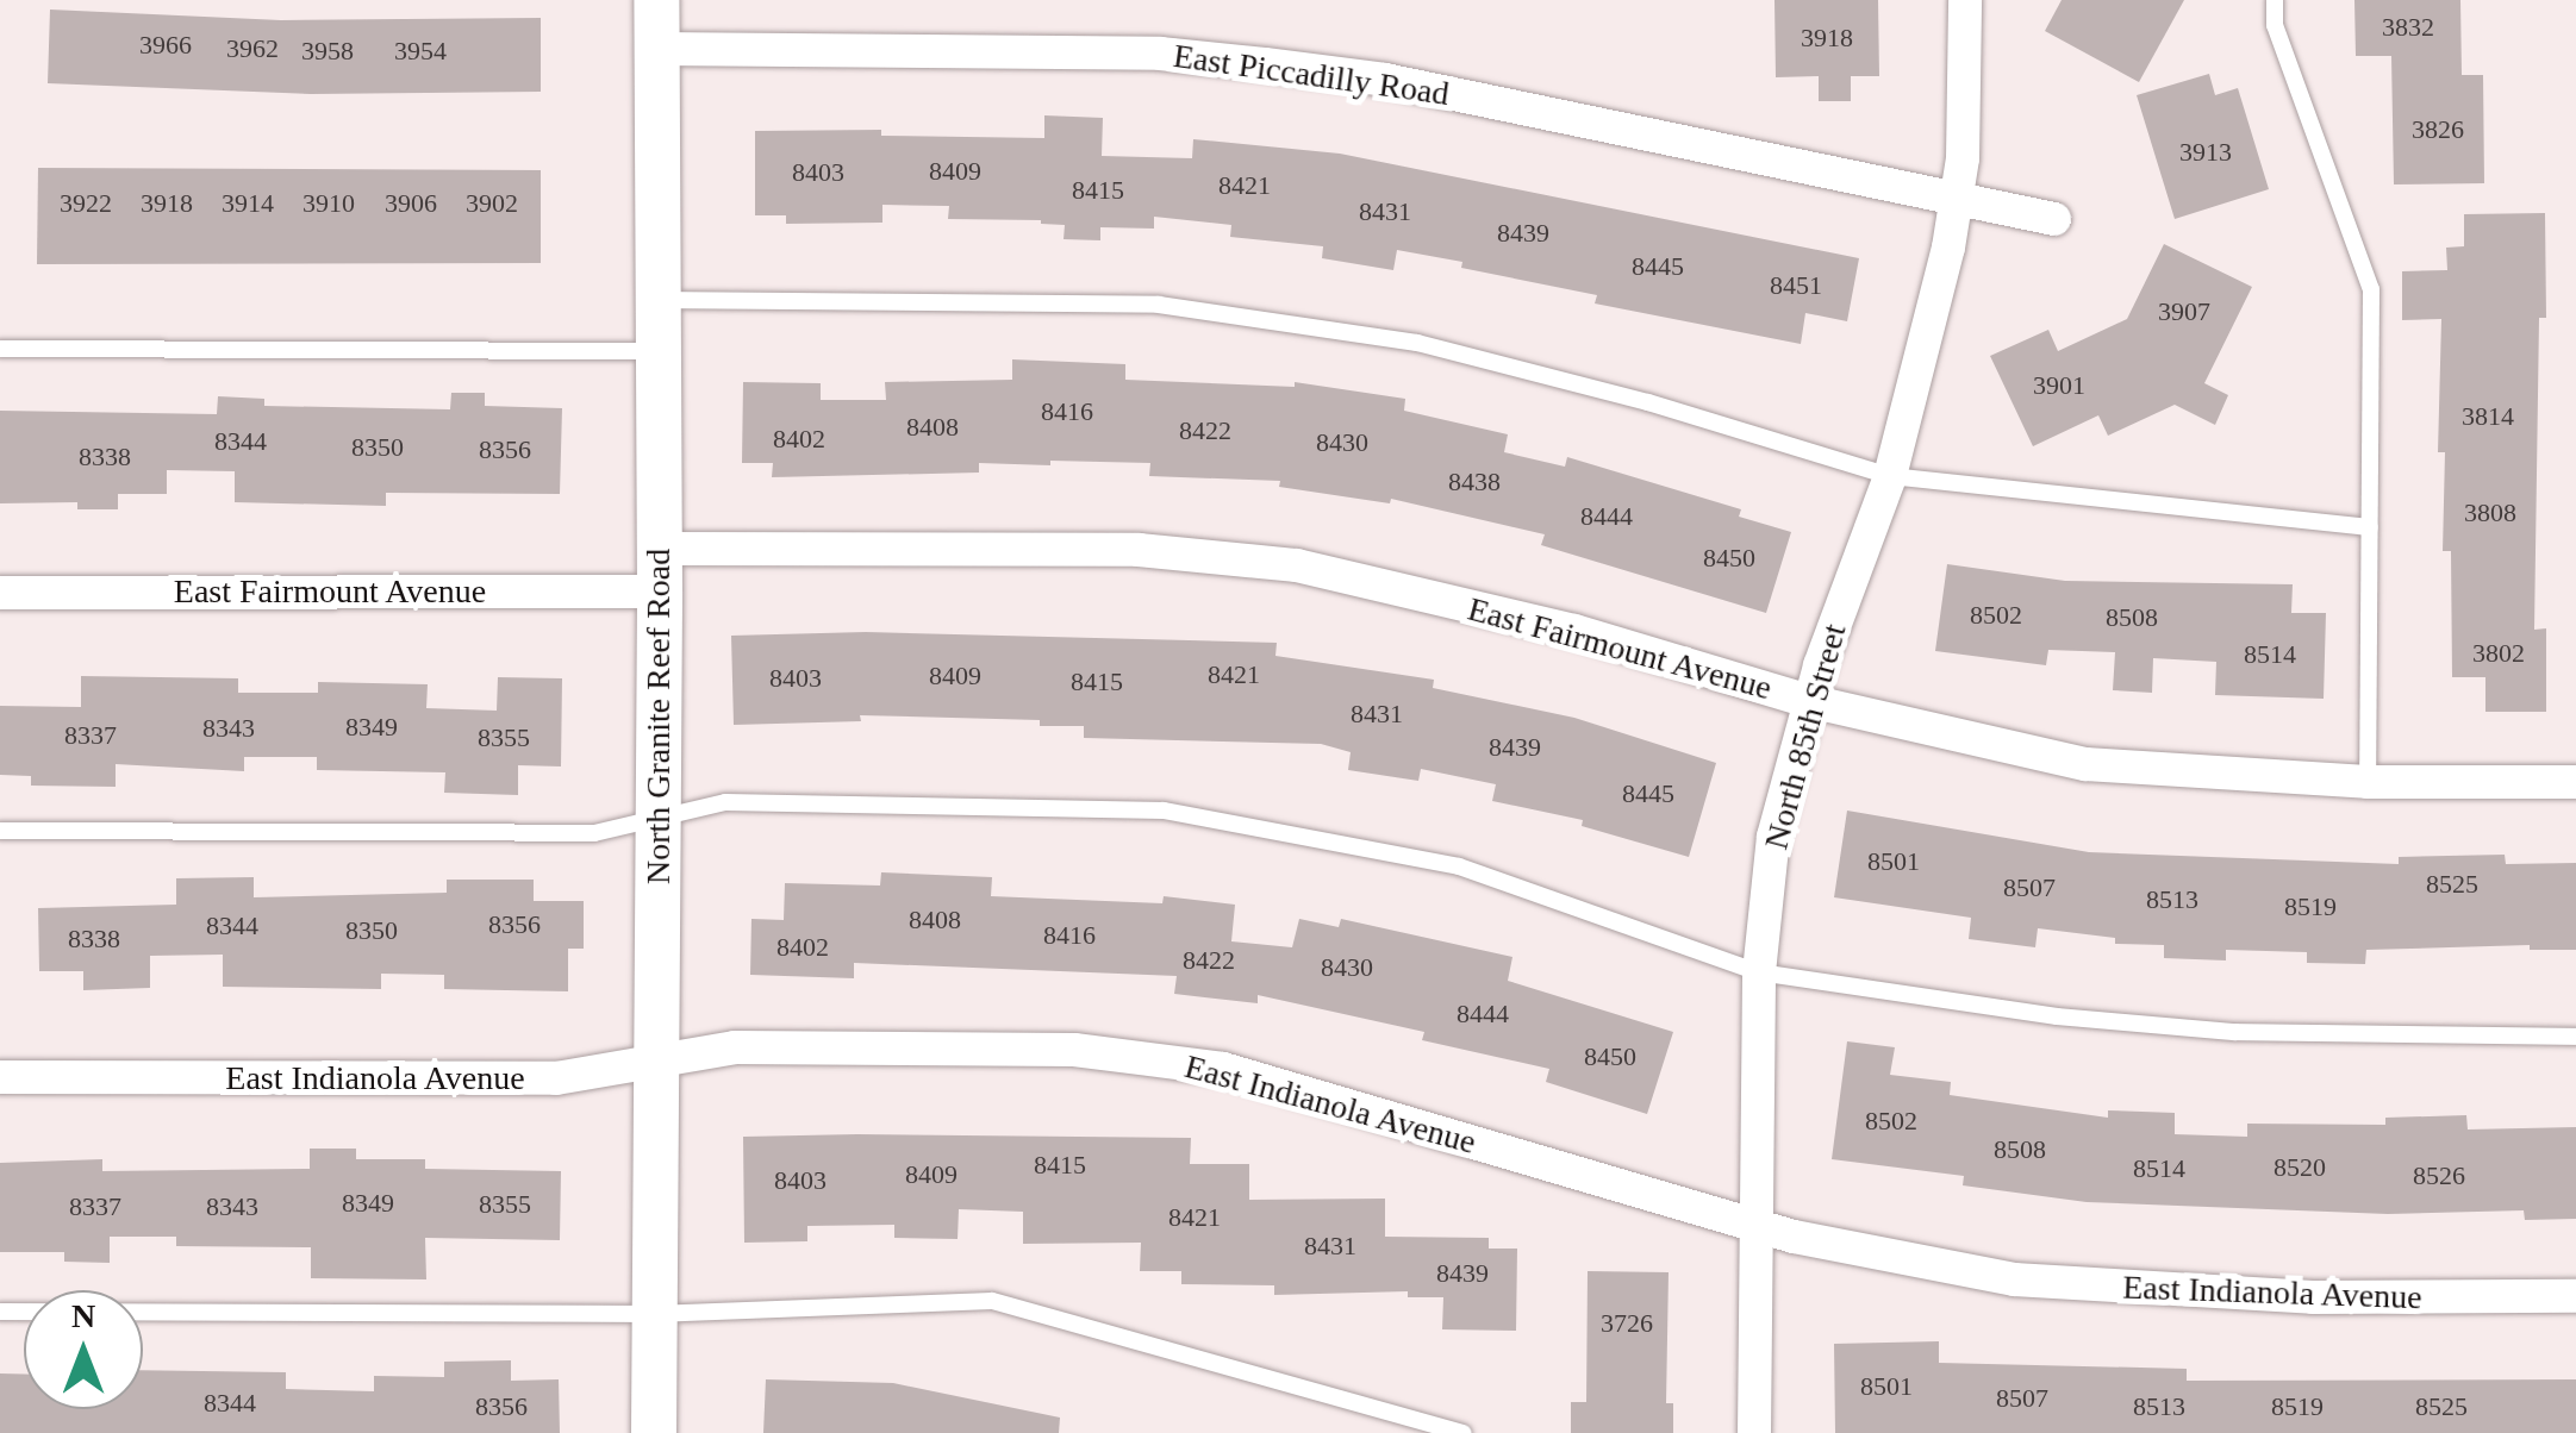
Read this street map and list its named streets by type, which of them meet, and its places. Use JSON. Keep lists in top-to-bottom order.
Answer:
{
  "streets": {
    "street": [
      "East Piccadilly Road",
      "East Fairmount Avenue",
      "North Granite Reef Road",
      "North 85th Street",
      "East Indianola Avenue"
    ]
  },
  "crossings": [
    ["East Piccadilly Road", "North Granite Reef Road"],
    ["East Piccadilly Road", "North 85th Street"],
    ["East Fairmount Avenue", "North Granite Reef Road"],
    ["East Fairmount Avenue", "North 85th Street"],
    ["North Granite Reef Road", "East Indianola Avenue"],
    ["North 85th Street", "East Indianola Avenue"]
  ],
  "house_numbers": [
    "3832",
    "3918",
    "3966",
    "3962",
    "3958",
    "3954",
    "3826",
    "3913",
    "8409",
    "8403",
    "8421",
    "8415",
    "3922",
    "3918",
    "3914",
    "3910",
    "3906",
    "3902",
    "8431",
    "8439",
    "8445",
    "8451",
    "3907",
    "3901",
    "8416",
    "3814",
    "8408",
    "8422",
    "8402",
    "8344",
    "8430",
    "8350",
    "8356",
    "8338",
    "8438",
    "3808",
    "8444",
    "8450",
    "8502",
    "8508",
    "3802",
    "8514",
    "8421",
    "8409",
    "8403",
    "8415",
    "8431",
    "8349",
    "8343",
    "8337",
    "8355",
    "8439",
    "8445",
    "8501",
    "8525",
    "8507",
    "8513",
    "8519",
    "8408",
    "8356",
    "8344",
    "8350",
    "8416",
    "8338",
    "8402",
    "8422",
    "8430",
    "8444",
    "8450",
    "8502",
    "8508",
    "8415",
    "8520",
    "8514",
    "8409",
    "8526",
    "8403",
    "8349",
    "8355",
    "8337",
    "8343",
    "8421",
    "8431",
    "8439",
    "3726",
    "8501",
    "8507",
    "8344",
    "8356",
    "8513",
    "8519",
    "8525"
  ],
  "north": "top"
}
